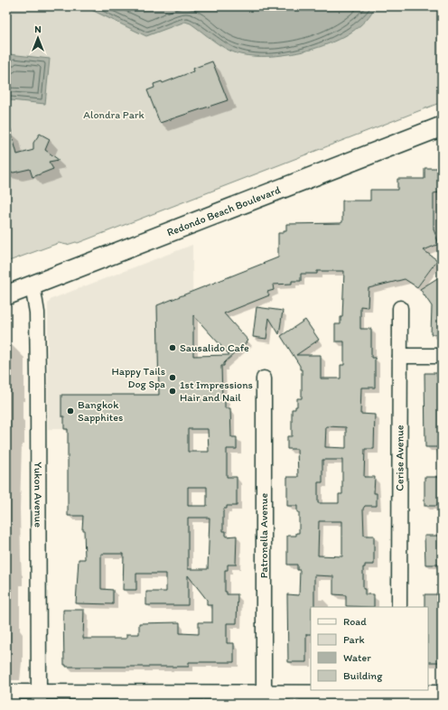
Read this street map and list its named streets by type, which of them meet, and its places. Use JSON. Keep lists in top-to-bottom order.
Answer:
{
  "streets": {
    "main road": ["Redondo Beach Boulevard"],
    "street": ["Cerise Avenue", "Yukon Avenue", "Patronella Avenue"]
  },
  "crossings": [
    ["Redondo Beach Boulevard", "Yukon Avenue"]
  ],
  "parks": ["Alondra Park"],
  "places": [
    "Sausalido Cafe",
    "Happy Tails Dog Spa",
    "1st Impressions Hair and Nail",
    "Bangkok Sapphites"
  ],
  "legend": [
    "Road",
    "Park",
    "Water",
    "Building"
  ],
  "north": "top"
}
